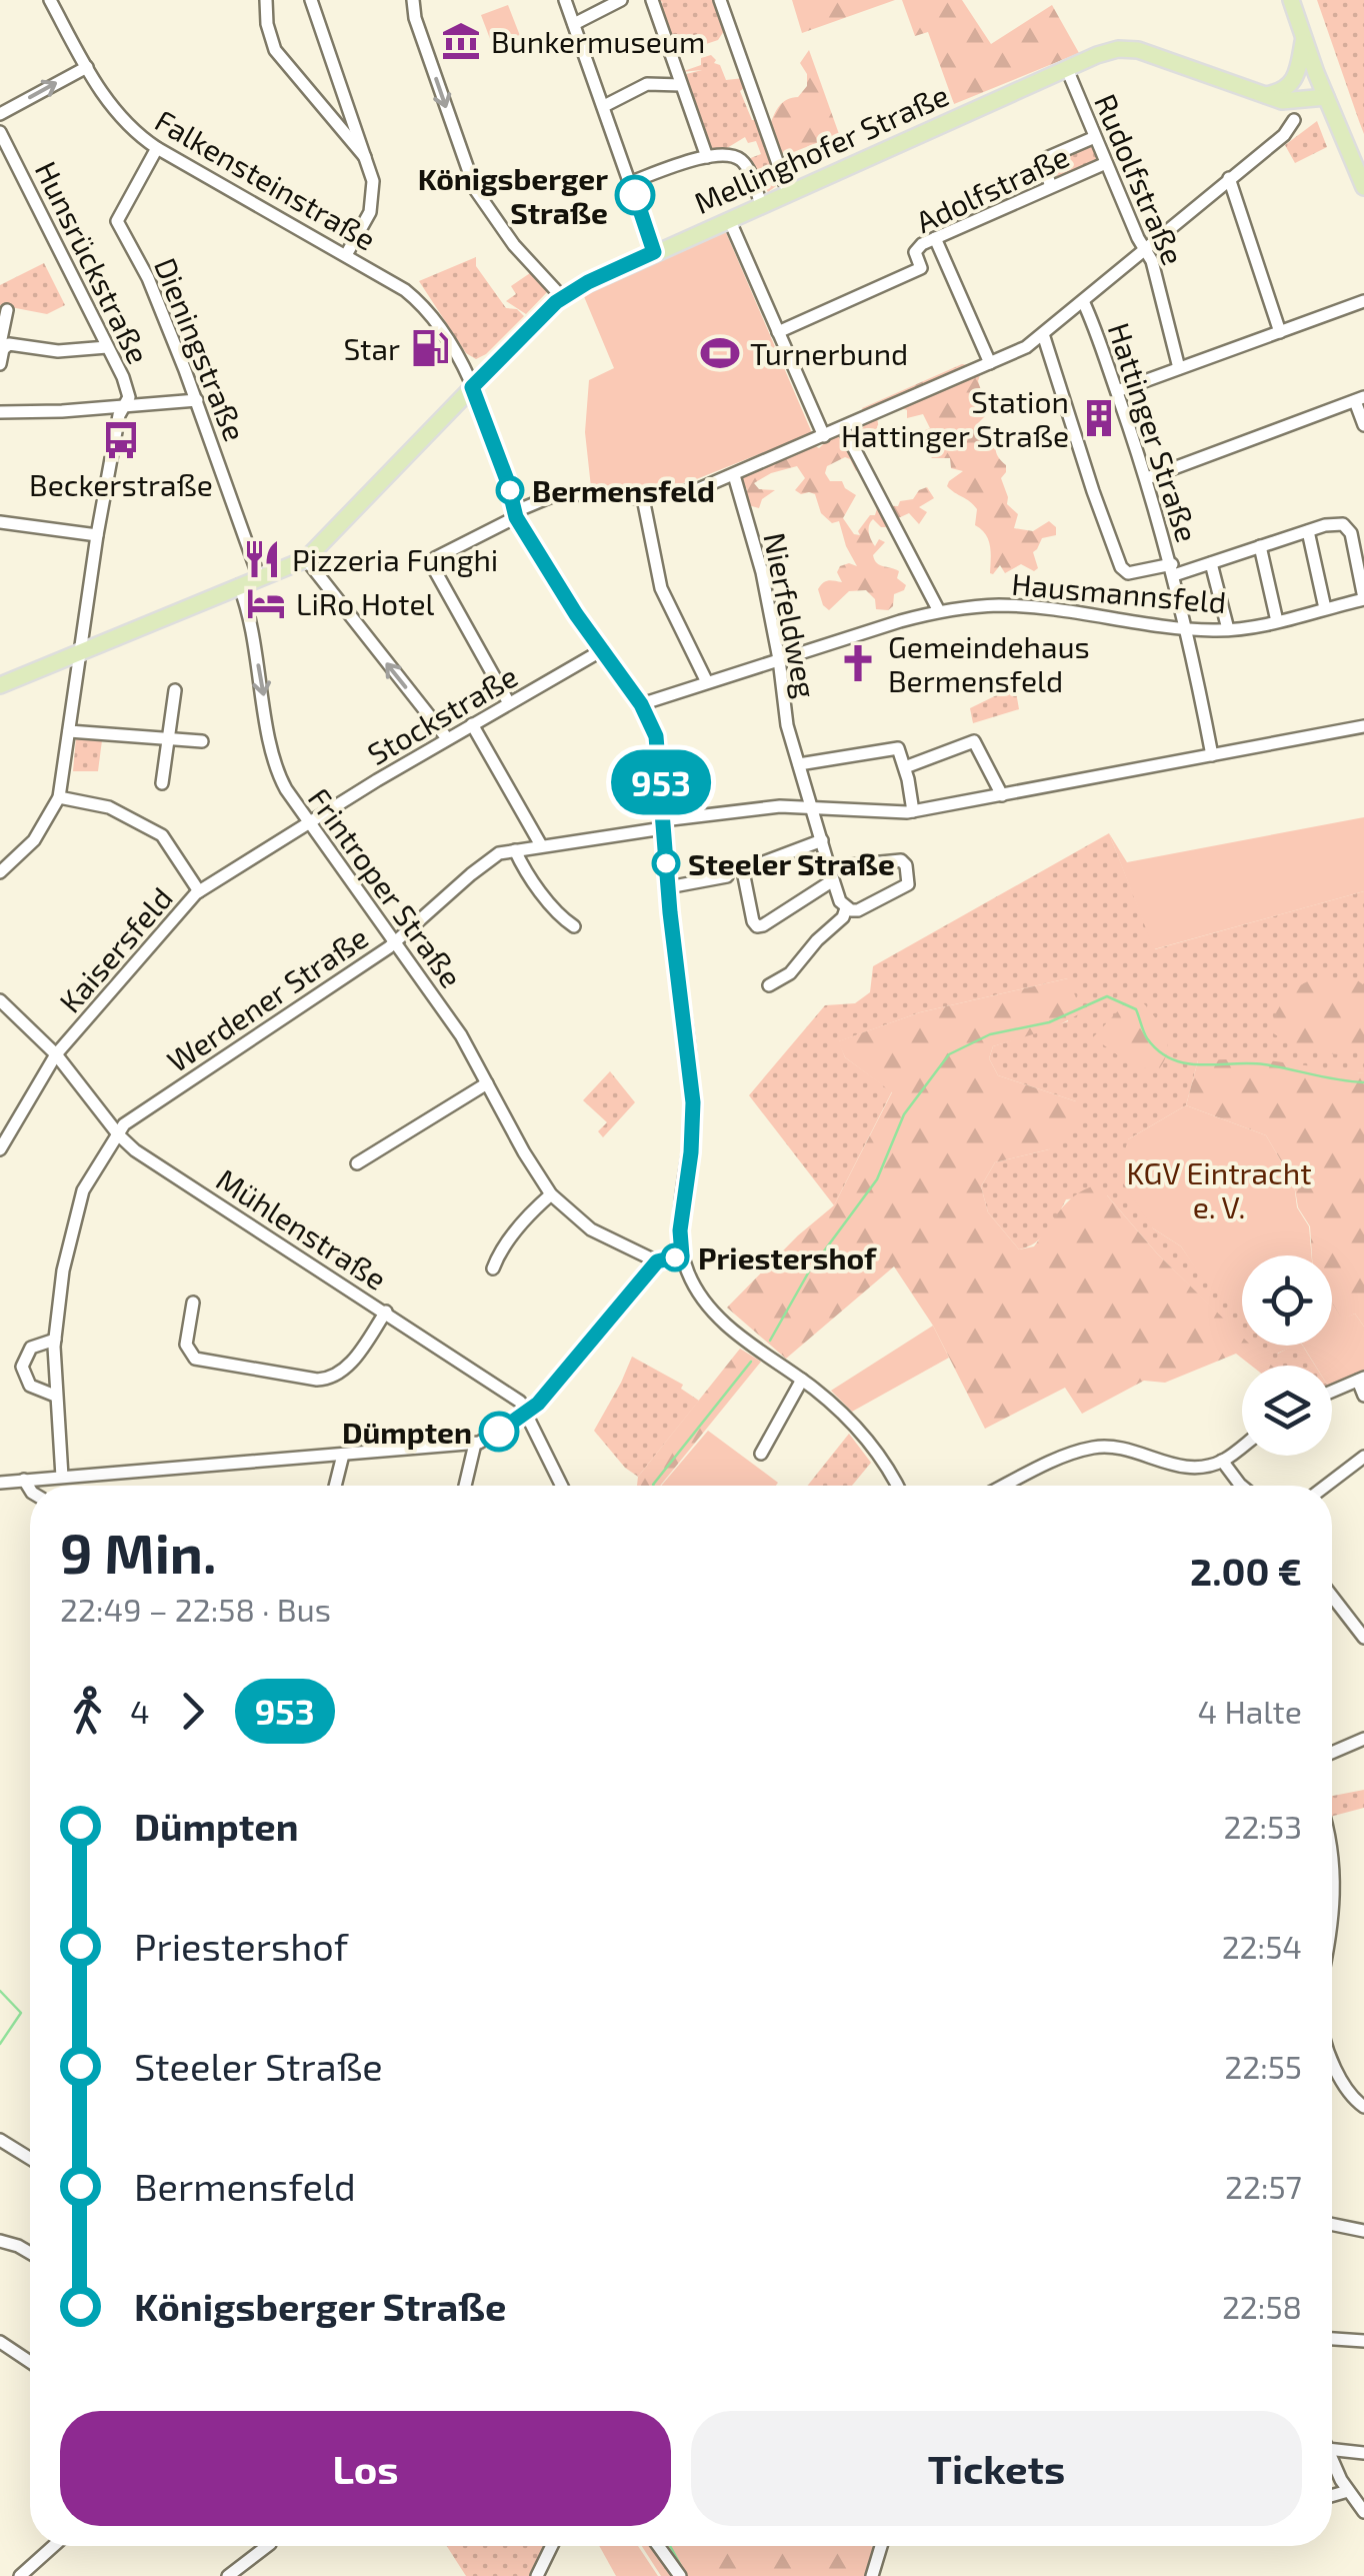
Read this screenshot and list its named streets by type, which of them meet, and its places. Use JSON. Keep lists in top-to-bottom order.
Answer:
{
  "streets": {
    "main road": ["Mellinghofer Straße"],
    "street": [
      "Falkensteinstraße",
      "Rudolfstraße",
      "Adolfstraße",
      "Hunsrückstraße",
      "Dieningstraße",
      "Hattinger Straße",
      "Hausmannsfeld",
      "Nierfeldweg",
      "Stockstraße",
      "Frintroper Straße",
      "Kaisersfeld",
      "Werdener Straße",
      "Mühlenstraße"
    ]
  },
  "crossings": [
    ["Mellinghofer Straße", "Falkensteinstraße"],
    ["Mellinghofer Straße", "Rudolfstraße"],
    ["Mellinghofer Straße", "Hunsrückstraße"],
    ["Mellinghofer Straße", "Dieningstraße"],
    ["Mellinghofer Straße", "Frintroper Straße"],
    ["Falkensteinstraße", "Dieningstraße"],
    ["Falkensteinstraße", "Hausmannsfeld"],
    ["Falkensteinstraße", "Stockstraße"],
    ["Falkensteinstraße", "Werdener Straße"],
    ["Rudolfstraße", "Adolfstraße"],
    ["Hattinger Straße", "Hausmannsfeld"],
    ["Hausmannsfeld", "Nierfeldweg"],
    ["Stockstraße", "Frintroper Straße"],
    ["Stockstraße", "Kaisersfeld"],
    ["Frintroper Straße", "Kaisersfeld"],
    ["Frintroper Straße", "Werdener Straße"],
    ["Kaisersfeld", "Mühlenstraße"],
    ["Werdener Straße", "Mühlenstraße"]
  ],
  "parks": ["KGV Eintracht e. V."],
  "places": {
    "museum": ["Bunkermuseum"],
    "other": [
      "Königsberger Straße",
      "Bermensfeld",
      "Steeler Straße",
      "Priestershof",
      "Dümpten"
    ],
    "fuel station": ["Star"],
    "sports": ["Turnerbund"],
    "building": ["Station Hattinger Straße"],
    "bus stop": ["Beckerstraße"],
    "restaurant": ["Pizzeria Funghi"],
    "hotel": ["LiRo Hotel"],
    "church": ["Gemeindehaus Bermensfeld"]
  },
  "lines": ["bus line 953"],
  "page": {
    "on_map": "953",
    "heading": ["9 Min.", "22:49 – 22:58 · Bus", "2.00 €"],
    "legs": ["4", "953", "4 Halte"],
    "list": [
      {
        "name": "Dümpten",
        "value": "22:53"
      },
      {
        "name": "Priestershof",
        "value": "22:54"
      },
      {
        "name": "Steeler Straße",
        "value": "22:55"
      },
      {
        "name": "Bermensfeld",
        "value": "22:57"
      },
      {
        "name": "Königsberger Straße",
        "value": "22:58"
      }
    ],
    "buttons": ["Los", "Tickets"]
  }
}
